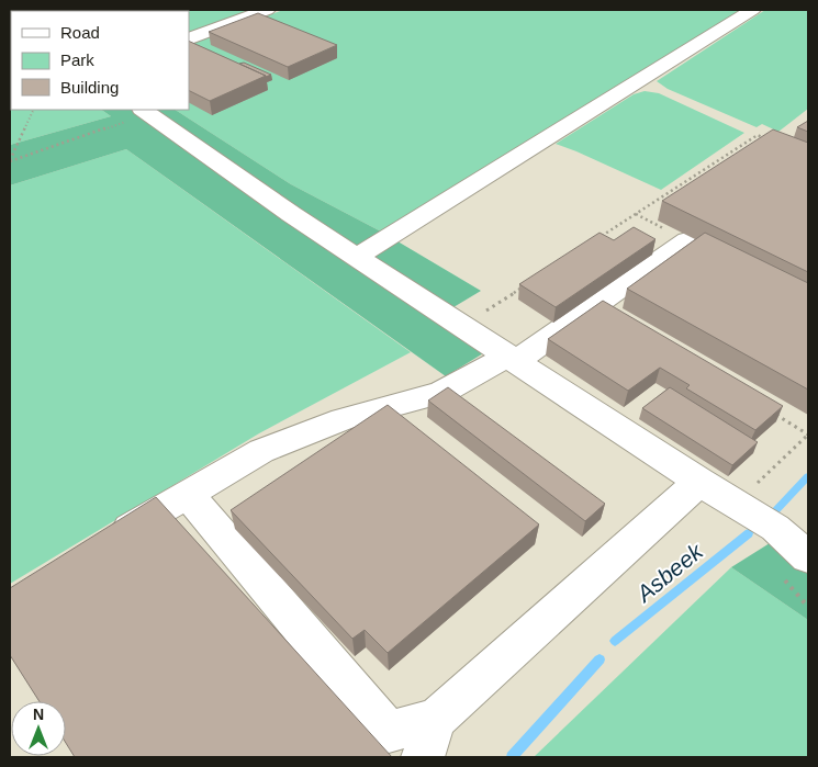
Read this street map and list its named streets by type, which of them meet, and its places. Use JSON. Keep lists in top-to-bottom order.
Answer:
{
  "water": ["Asbeek"],
  "legend": ["Road", "Park", "Building"],
  "north": "top"
}
